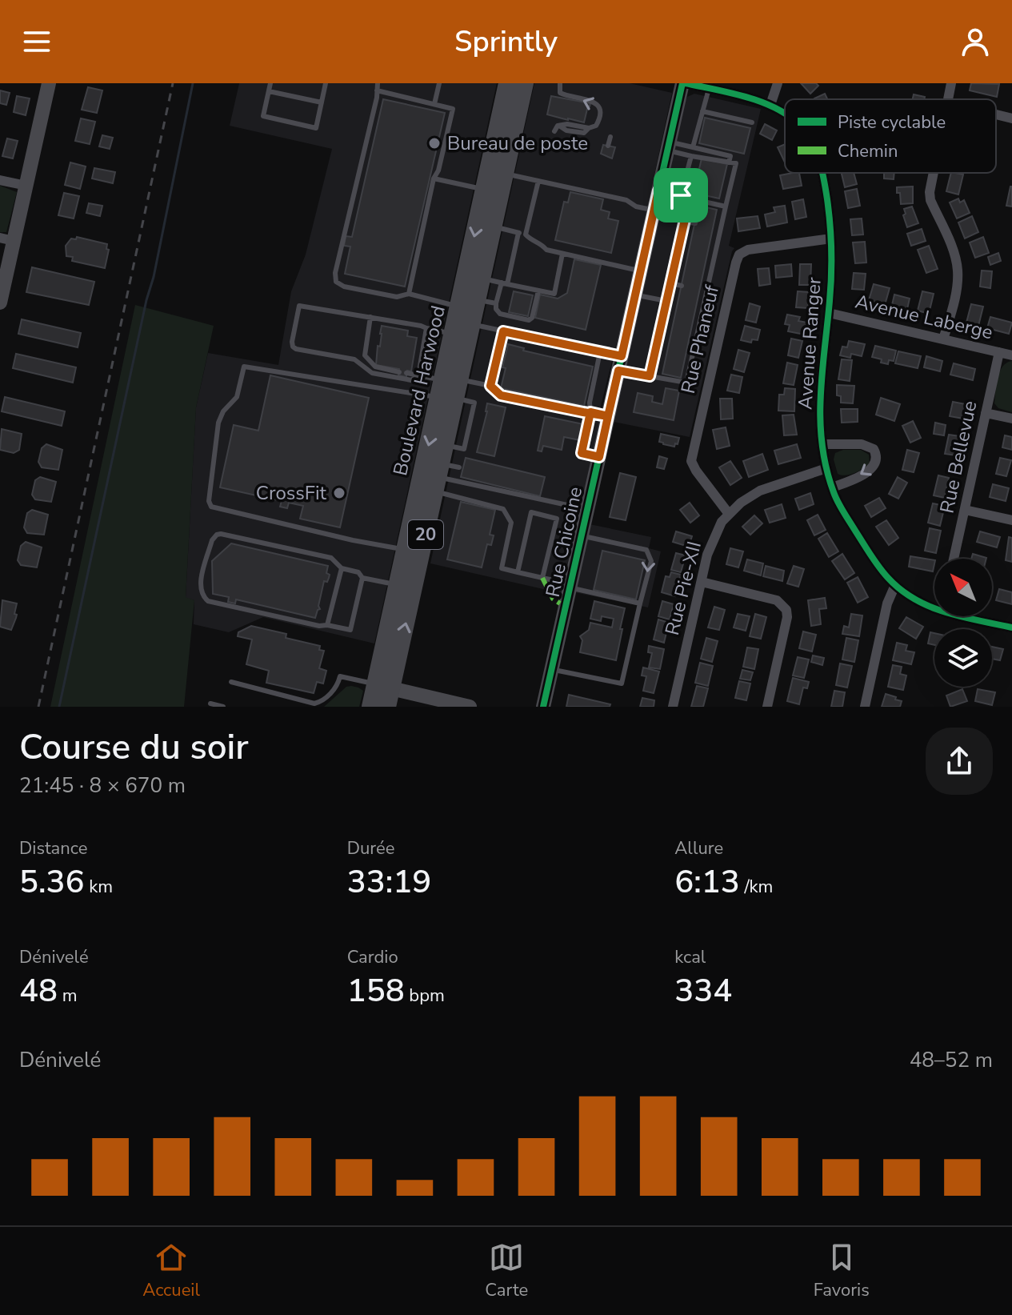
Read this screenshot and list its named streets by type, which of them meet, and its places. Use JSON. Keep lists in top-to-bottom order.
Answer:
{
  "streets": {
    "highway": ["Boulevard Harwood", "20"],
    "street": [
      "Avenue Laberge",
      "Rue Phaneuf",
      "Avenue Ranger",
      "Rue Bellevue",
      "Rue Chicoine",
      "Rue Pie-XII"
    ]
  },
  "crossings": [
    ["Avenue Laberge", "Avenue Ranger"],
    ["Avenue Laberge", "Rue Bellevue"],
    ["Rue Phaneuf", "Avenue Ranger"],
    ["Rue Phaneuf", "Rue Pie-XII"],
    ["Avenue Ranger", "Rue Chicoine"],
    ["Avenue Ranger", "Rue Pie-XII"]
  ],
  "places": ["Bureau de poste", "CrossFit"],
  "legend": ["Piste cyclable", "Chemin"],
  "north": "top left",
  "page": {
    "header": "Sprintly",
    "heading": ["Course du soir", "21:45 · 8 × 670 m"],
    "stats": [
      ["Distance", "5.36 km"],
      ["Durée", "33:19"],
      ["Allure", "6:13 /km"],
      ["Dénivelé", "48 m"],
      ["Cardio", "158 bpm"],
      ["kcal", "334"]
    ],
    "chart": ["Dénivelé", "48–52 m"],
    "tabs": ["Accueil", "Carte", "Favoris"]
  }
}
